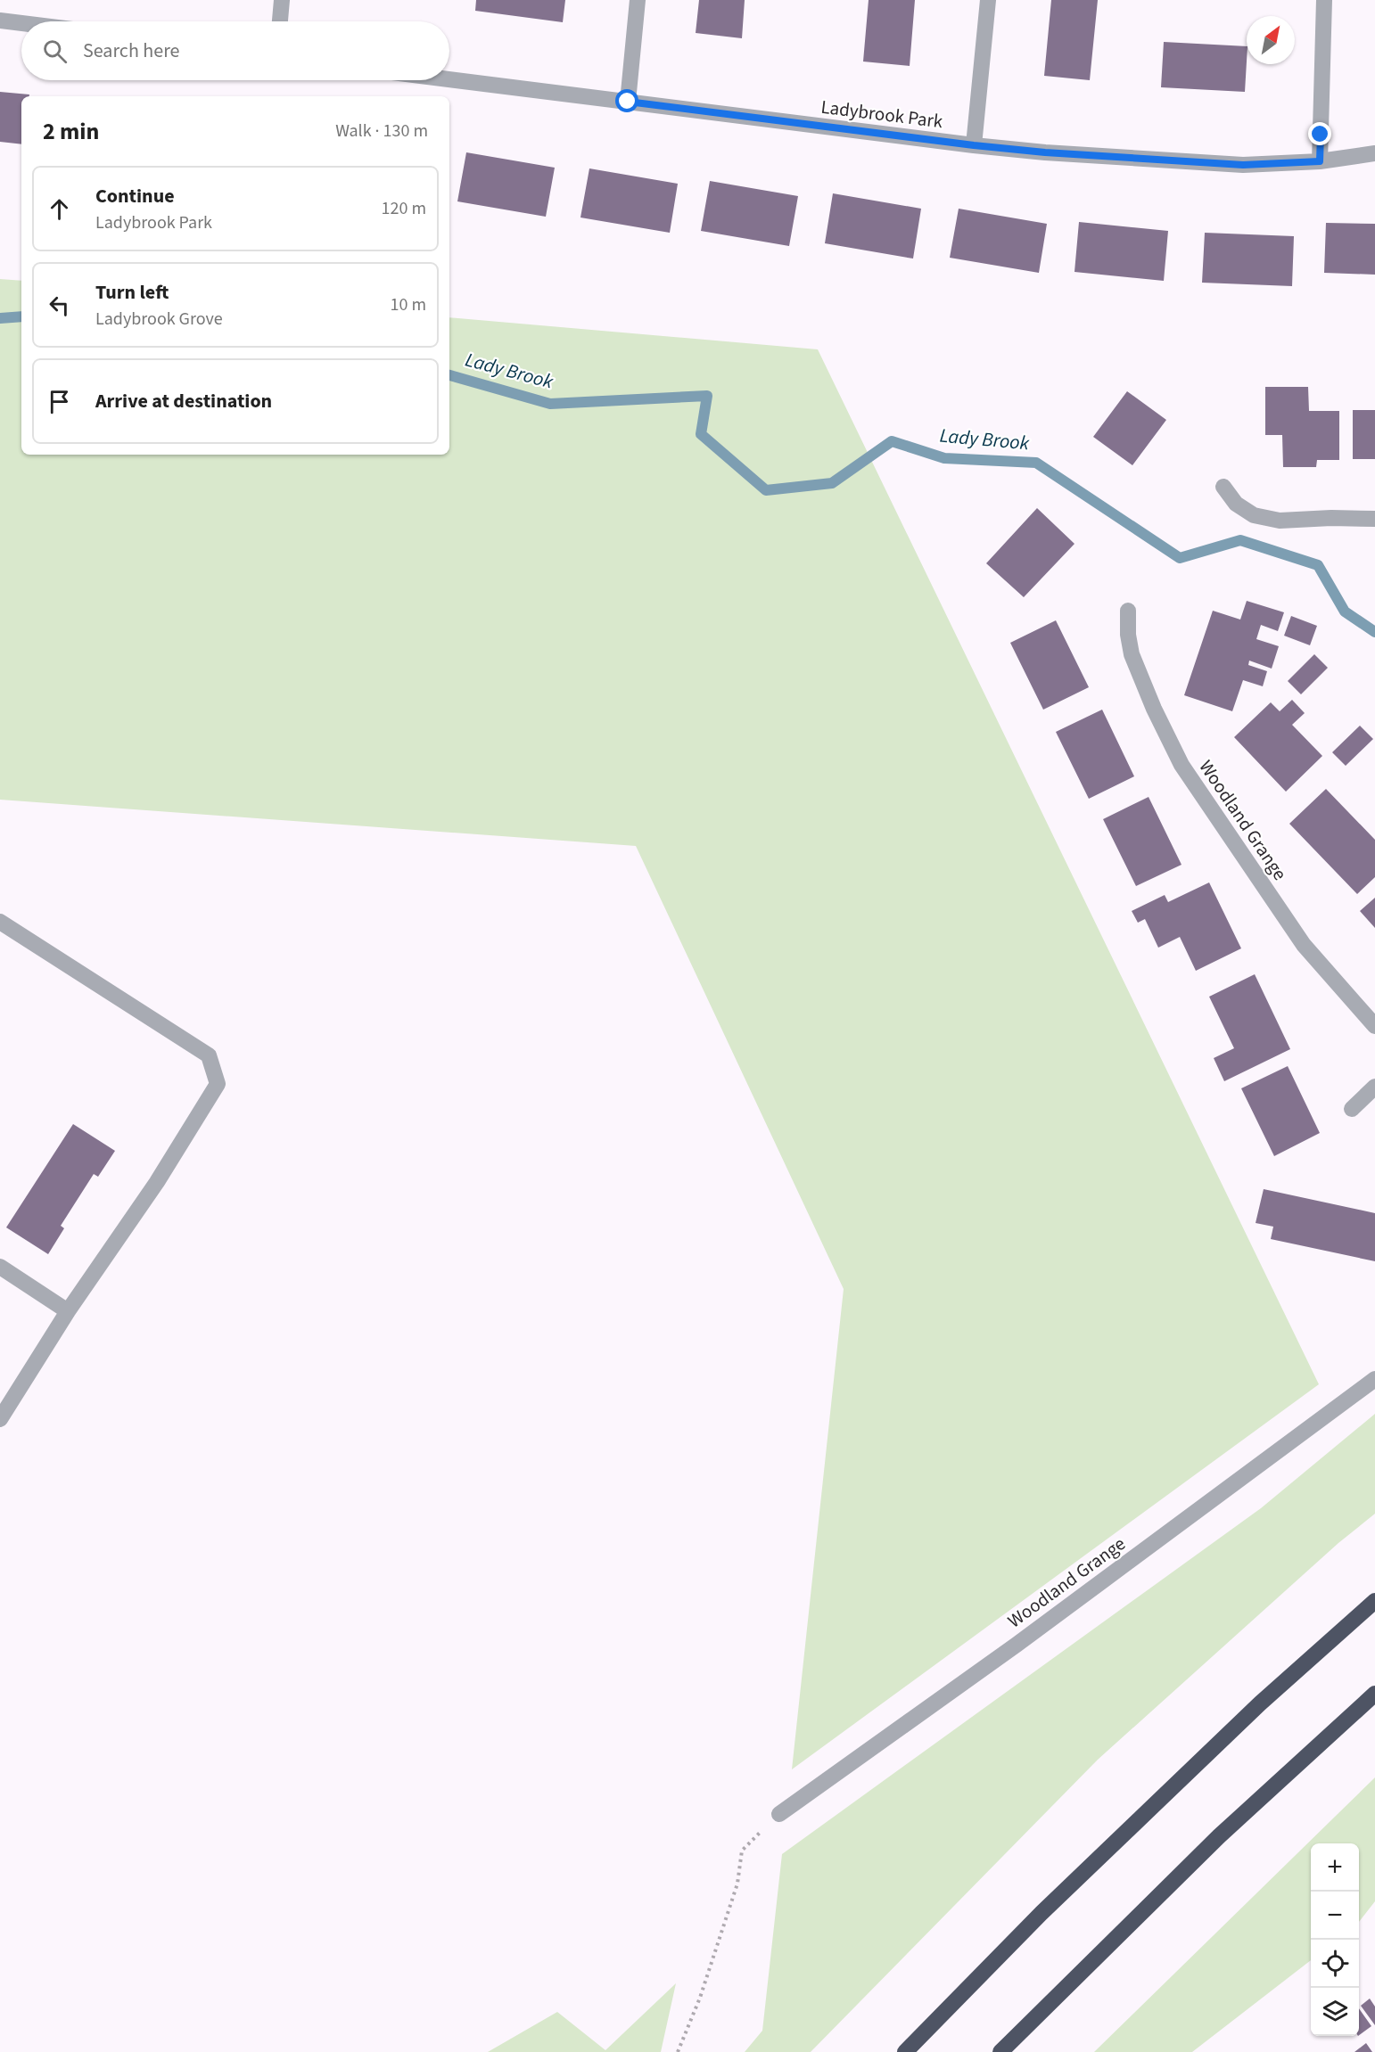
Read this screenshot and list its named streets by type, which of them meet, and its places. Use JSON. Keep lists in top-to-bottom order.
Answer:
{
  "streets": {
    "street": ["Ladybrook Park", "Woodland Grange"]
  },
  "water": ["Lady Brook"],
  "north": "top right",
  "page": {
    "search": "Search here",
    "heading": ["2 min", "Walk · 130 m"],
    "list": [
      ["Continue", "Ladybrook Park", "120 m"],
      ["Turn left", "Ladybrook Grove", "10 m"],
      "Arrive at destination"
    ],
    "map_buttons": ["+", "−"]
  }
}
